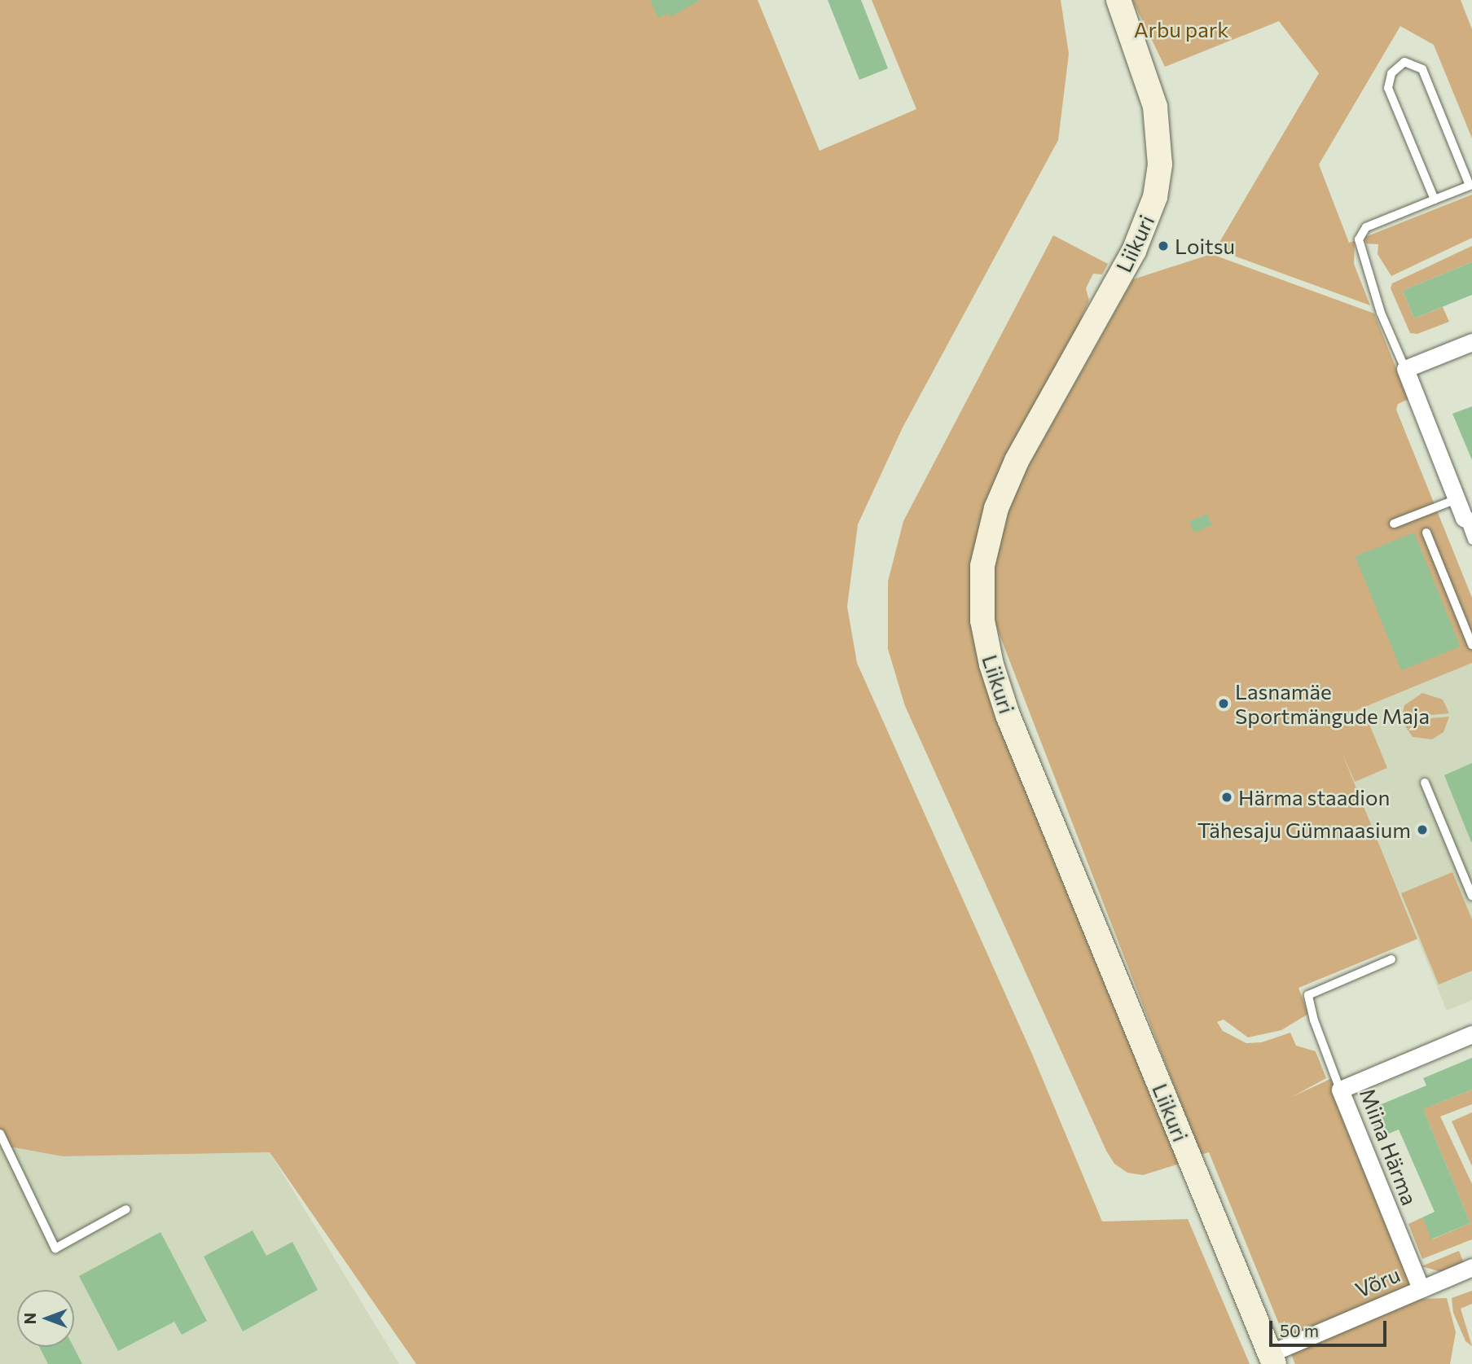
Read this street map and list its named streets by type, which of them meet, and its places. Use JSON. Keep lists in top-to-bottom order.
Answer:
{
  "streets": {
    "street": ["Liikuri", "Miina Härma", "Võru"]
  },
  "crossings": [
    ["Liikuri", "Võru"],
    ["Miina Härma", "Võru"]
  ],
  "parks": ["Arbu park"],
  "places": [
    "Loitsu",
    "Lasnamäe Sportmängude Maja",
    "Härma staadion",
    "Tähesaju Gümnaasium"
  ],
  "scale_bar": "50 m",
  "north": "left"
}
